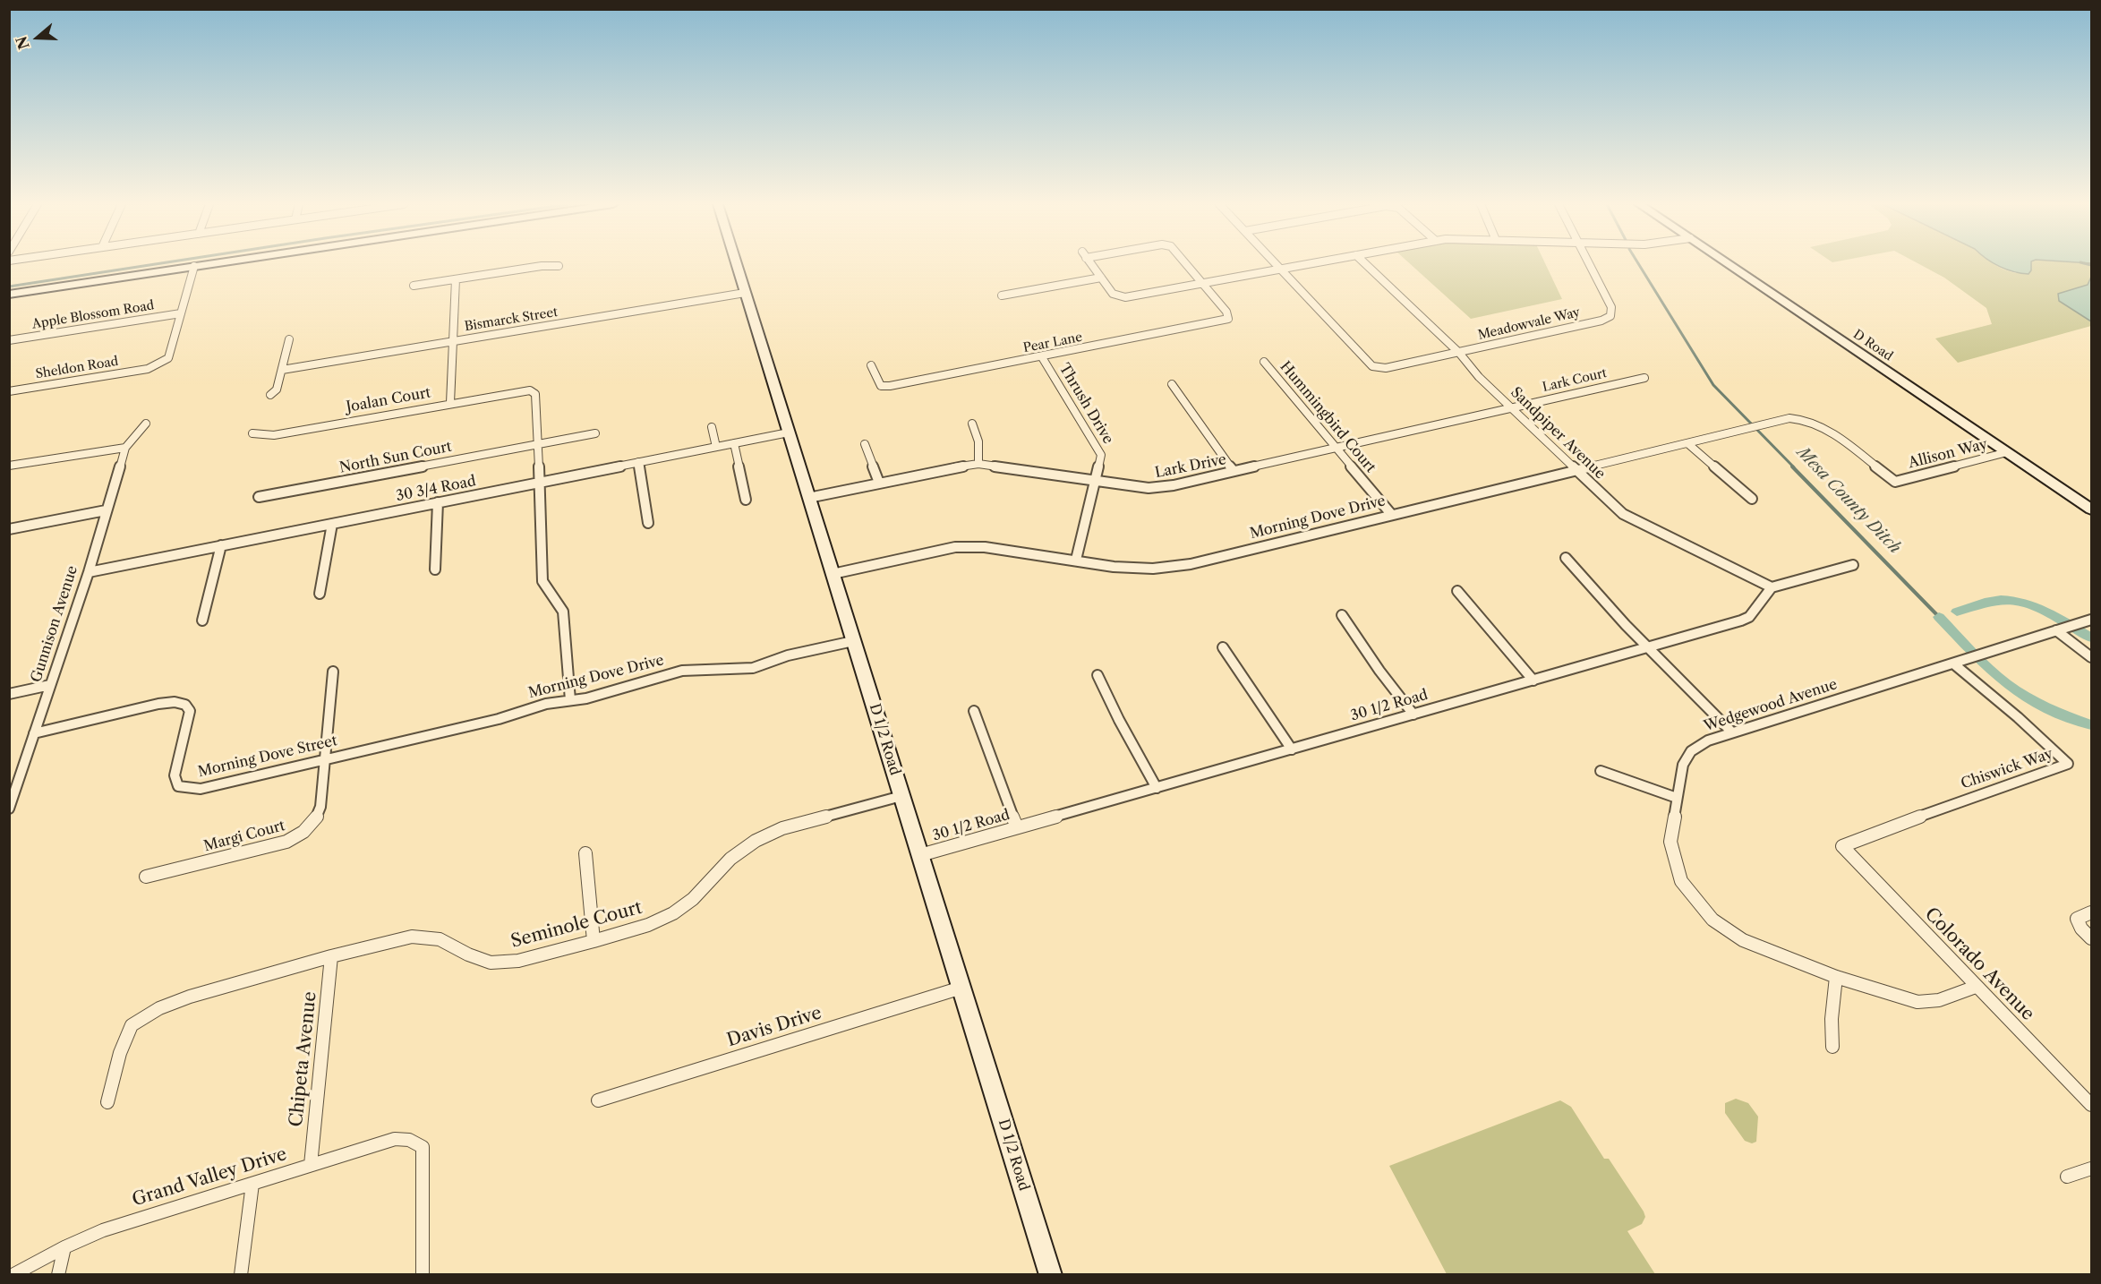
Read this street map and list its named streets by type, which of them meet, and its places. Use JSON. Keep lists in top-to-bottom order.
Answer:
{
  "streets": {
    "main road": ["D Road", "D 1/2 Road"],
    "street": [
      "Apple Blossom Road",
      "Bismarck Street",
      "Meadowvale Way",
      "Pear Lane",
      "Sheldon Road",
      "Lark Court",
      "Joalan Court",
      "Thrush Drive",
      "Hummingbird Court",
      "Sandpiper Avenue",
      "Allison Way",
      "North Sun Court",
      "Lark Drive",
      "30 3/4 Road",
      "Morning Dove Drive",
      "Gunnison Avenue",
      "30 1/2 Road",
      "Wedgewood Avenue",
      "Morning Dove Street",
      "Chiswick Way",
      "Margi Court",
      "Seminole Court",
      "Colorado Avenue",
      "Davis Drive",
      "Chipeta Avenue",
      "Grand Valley Drive"
    ]
  },
  "crossings": [
    ["Apple Blossom Road", "Sheldon Road"],
    ["Bismarck Street", "D 1/2 Road"],
    ["Meadowvale Way", "Sandpiper Avenue"],
    ["Pear Lane", "Thrush Drive"],
    ["D Road", "Allison Way"],
    ["Lark Court", "Sandpiper Avenue"],
    ["Lark Court", "Lark Drive"],
    ["Joalan Court", "North Sun Court"],
    ["Thrush Drive", "Lark Drive"],
    ["Thrush Drive", "Morning Dove Drive"],
    ["Hummingbird Court", "Lark Drive"],
    ["Hummingbird Court", "Morning Dove Drive"],
    ["Sandpiper Avenue", "Lark Drive"],
    ["Sandpiper Avenue", "Morning Dove Drive"],
    ["Sandpiper Avenue", "30 1/2 Road"],
    ["Allison Way", "Morning Dove Drive"],
    ["Lark Drive", "D 1/2 Road"],
    ["30 3/4 Road", "Gunnison Avenue"],
    ["30 3/4 Road", "D 1/2 Road"],
    ["Morning Dove Drive", "D 1/2 Road"],
    ["Morning Dove Drive", "Morning Dove Street"],
    ["Gunnison Avenue", "Morning Dove Street"],
    ["30 1/2 Road", "D 1/2 Road"],
    ["Wedgewood Avenue", "Chiswick Way"],
    ["Wedgewood Avenue", "Colorado Avenue"],
    ["D 1/2 Road", "Seminole Court"],
    ["D 1/2 Road", "Davis Drive"],
    ["Morning Dove Street", "Margi Court"],
    ["Chiswick Way", "Colorado Avenue"],
    ["Seminole Court", "Chipeta Avenue"],
    ["Chipeta Avenue", "Grand Valley Drive"]
  ],
  "water": ["Mesa County Ditch"],
  "north": "left"
}
